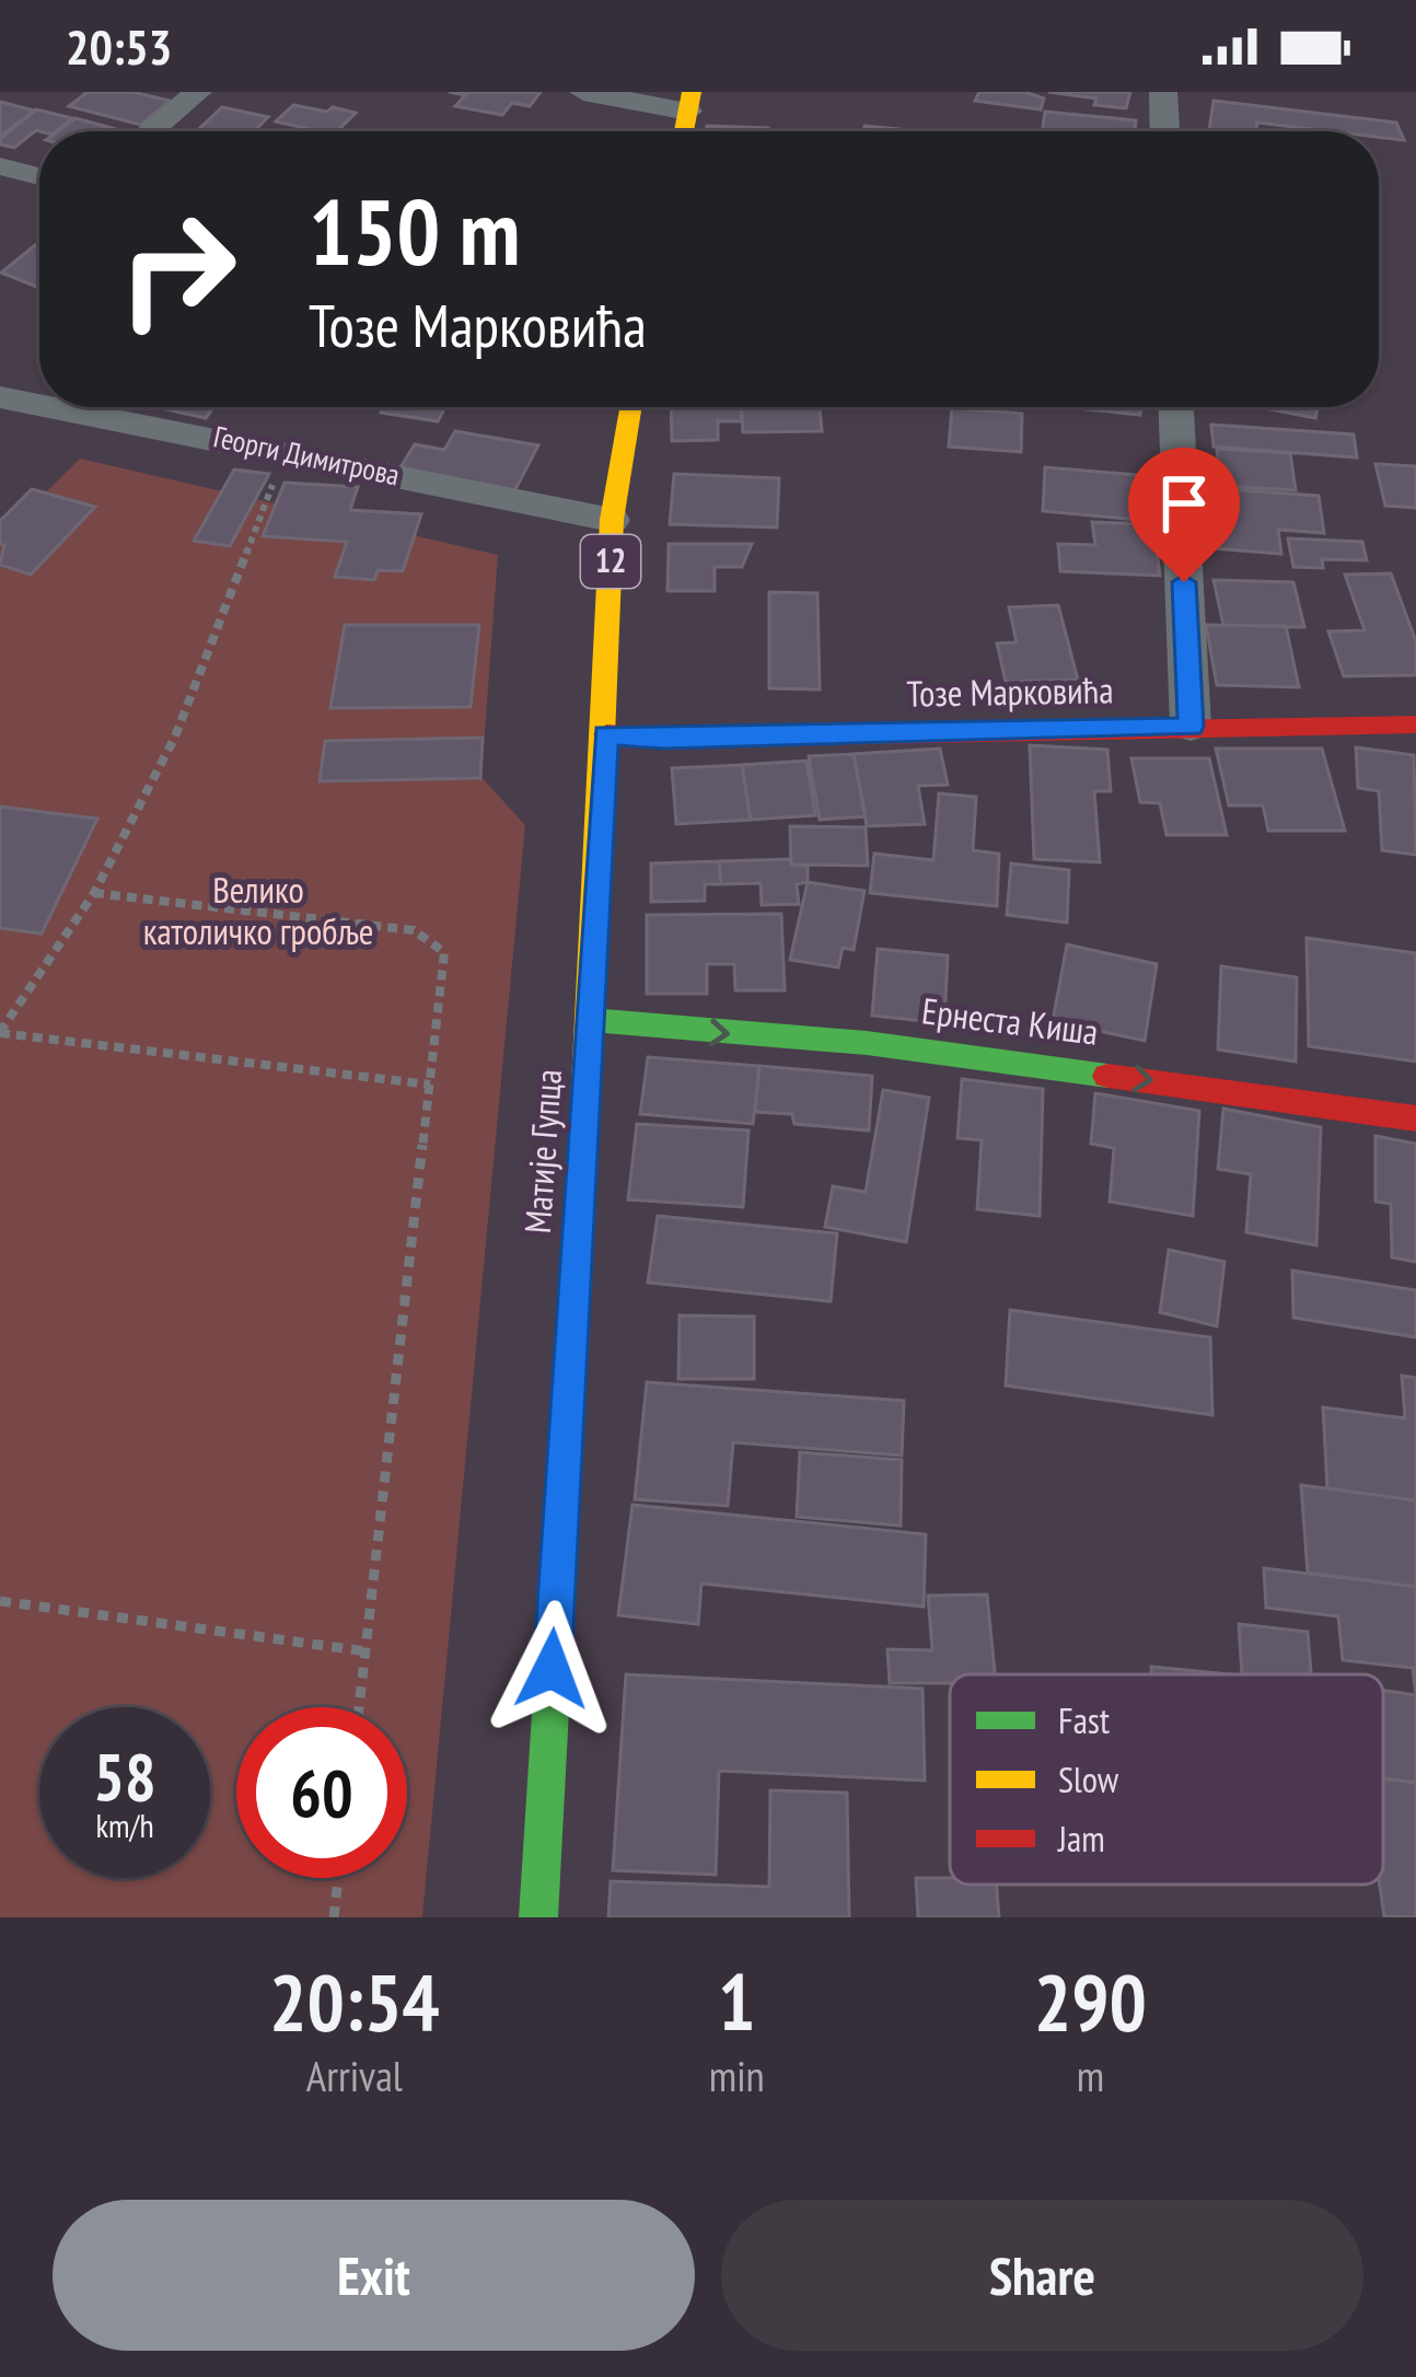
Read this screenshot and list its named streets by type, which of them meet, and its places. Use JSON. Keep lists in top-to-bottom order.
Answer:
{
  "streets": {
    "main road": [
      "12",
      "Тозе Марковића",
      "Ернеста Киша",
      "Матије Гупца"
    ],
    "street": ["Георги Димитрова"]
  },
  "crossings": [
    ["Георги Димитрова", "Матије Гупца"],
    ["Тозе Марковића", "Матије Гупца"],
    ["Ернеста Киша", "Матије Гупца"]
  ],
  "one_way": ["Ернеста Киша"],
  "parks": ["Велико католичко гробље"],
  "legend": ["Fast", "Slow", "Jam"],
  "page": {
    "status": "20:53",
    "turn": ["150 m", "Тозе Марковића"],
    "speed": "58 km/h",
    "limit": "60",
    "eta": [
      "20:54",
      "Arrival",
      "1",
      "min",
      "290",
      "m"
    ],
    "buttons": ["Exit", "Share"]
  }
}
